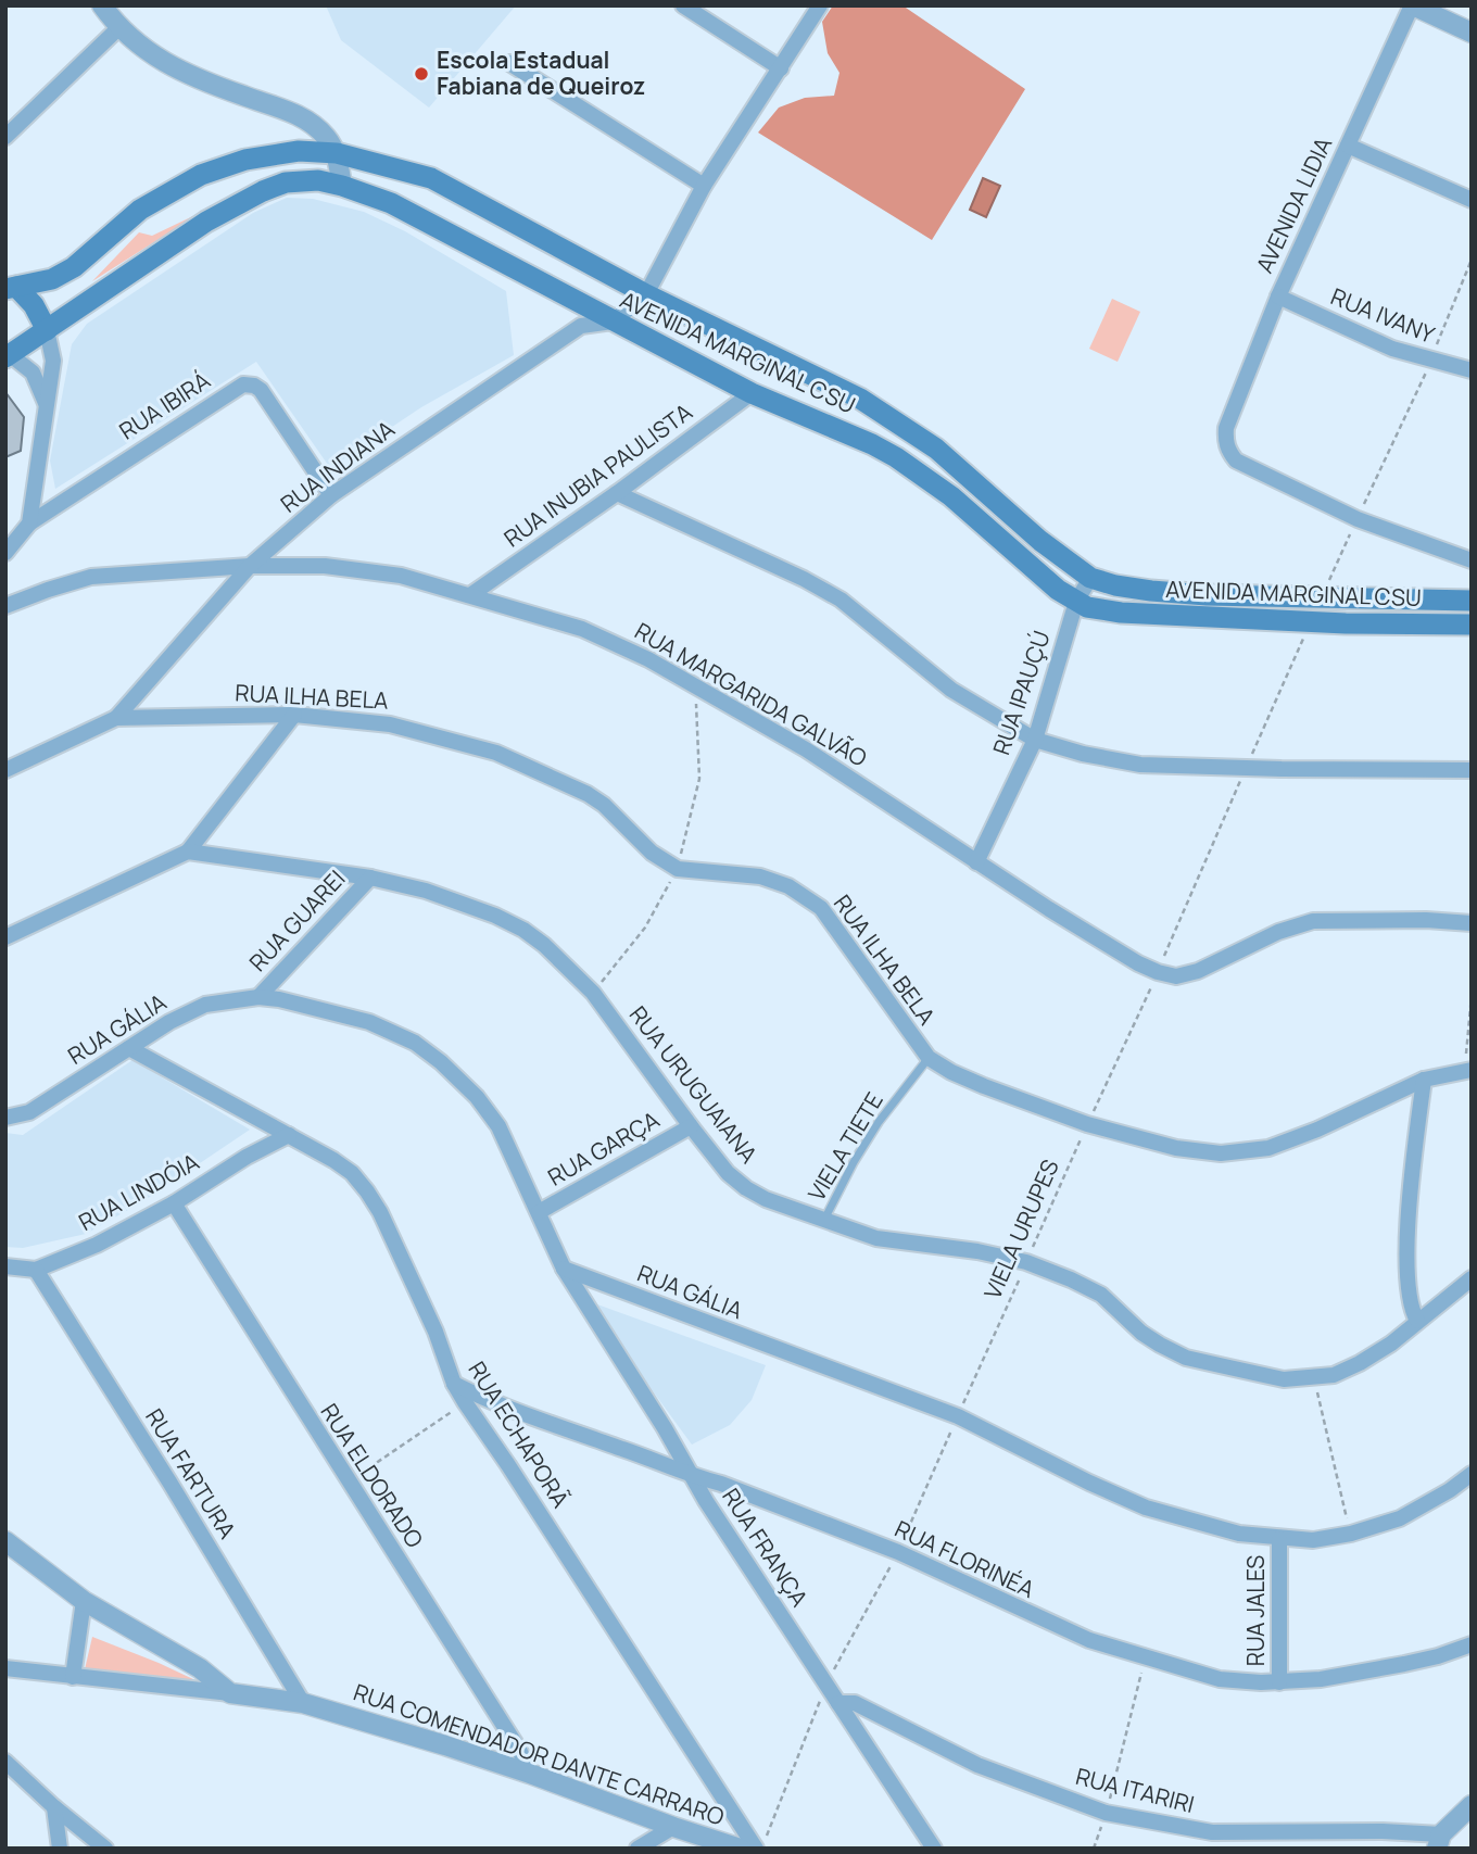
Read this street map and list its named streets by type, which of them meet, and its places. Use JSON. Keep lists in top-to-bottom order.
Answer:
{
  "streets": {
    "main road": ["AVENIDA MARGINAL CSU"],
    "street": [
      "AVENIDA LIDIA",
      "RUA IVANY",
      "RUA IBIRÁ",
      "RUA INDIANA",
      "RUA INUBIA PAULISTA",
      "RUA IPAUÇÚ",
      "RUA MARGARIDA GALVÃO",
      "RUA ILHA BELA",
      "RUA GUAREI",
      "RUA GÁLIA",
      "RUA URUGUAIANA",
      "RUA GARÇA",
      "RUA LINDÓIA",
      "RUA ECHAPORÃ",
      "RUA FARTURA",
      "RUA ELDORADO",
      "RUA FRANÇA",
      "RUA FLORINÉA",
      "RUA JALES",
      "RUA COMENDADOR DANTE CARRARO",
      "RUA ITARIRI"
    ],
    "lane": ["VIELA TIETE"],
    "path": ["VIELA URUPES"]
  },
  "crossings": [
    ["AVENIDA LIDIA", "RUA IVANY"],
    ["AVENIDA MARGINAL CSU", "RUA INDIANA"],
    ["AVENIDA MARGINAL CSU", "RUA INUBIA PAULISTA"],
    ["AVENIDA MARGINAL CSU", "RUA IPAUÇÚ"],
    ["AVENIDA MARGINAL CSU", "VIELA URUPES"],
    ["RUA IBIRÁ", "RUA INDIANA"],
    ["RUA INDIANA", "RUA MARGARIDA GALVÃO"],
    ["RUA INDIANA", "RUA ILHA BELA"],
    ["RUA INUBIA PAULISTA", "RUA MARGARIDA GALVÃO"],
    ["RUA IPAUÇÚ", "RUA MARGARIDA GALVÃO"],
    ["RUA MARGARIDA GALVÃO", "VIELA URUPES"],
    ["RUA ILHA BELA", "VIELA TIETE"],
    ["RUA ILHA BELA", "VIELA URUPES"],
    ["RUA GUAREI", "RUA GÁLIA"],
    ["RUA GUAREI", "RUA URUGUAIANA"],
    ["RUA GÁLIA", "RUA GARÇA"],
    ["RUA GÁLIA", "VIELA URUPES"],
    ["RUA GÁLIA", "RUA ECHAPORÃ"],
    ["RUA GÁLIA", "RUA FRANÇA"],
    ["RUA GÁLIA", "RUA JALES"],
    ["RUA URUGUAIANA", "VIELA TIETE"],
    ["RUA URUGUAIANA", "RUA GARÇA"],
    ["RUA URUGUAIANA", "VIELA URUPES"],
    ["RUA LINDÓIA", "RUA ECHAPORÃ"],
    ["RUA LINDÓIA", "RUA FARTURA"],
    ["RUA LINDÓIA", "RUA ELDORADO"],
    ["VIELA URUPES", "RUA FRANÇA"],
    ["VIELA URUPES", "RUA FLORINÉA"],
    ["RUA ECHAPORÃ", "RUA FLORINÉA"],
    ["RUA FARTURA", "RUA COMENDADOR DANTE CARRARO"],
    ["RUA ELDORADO", "RUA COMENDADOR DANTE CARRARO"],
    ["RUA FRANÇA", "RUA FLORINÉA"],
    ["RUA FRANÇA", "RUA ITARIRI"],
    ["RUA FLORINÉA", "RUA JALES"]
  ],
  "places": ["Escola Estadual Fabiana de Queiroz"]
}
